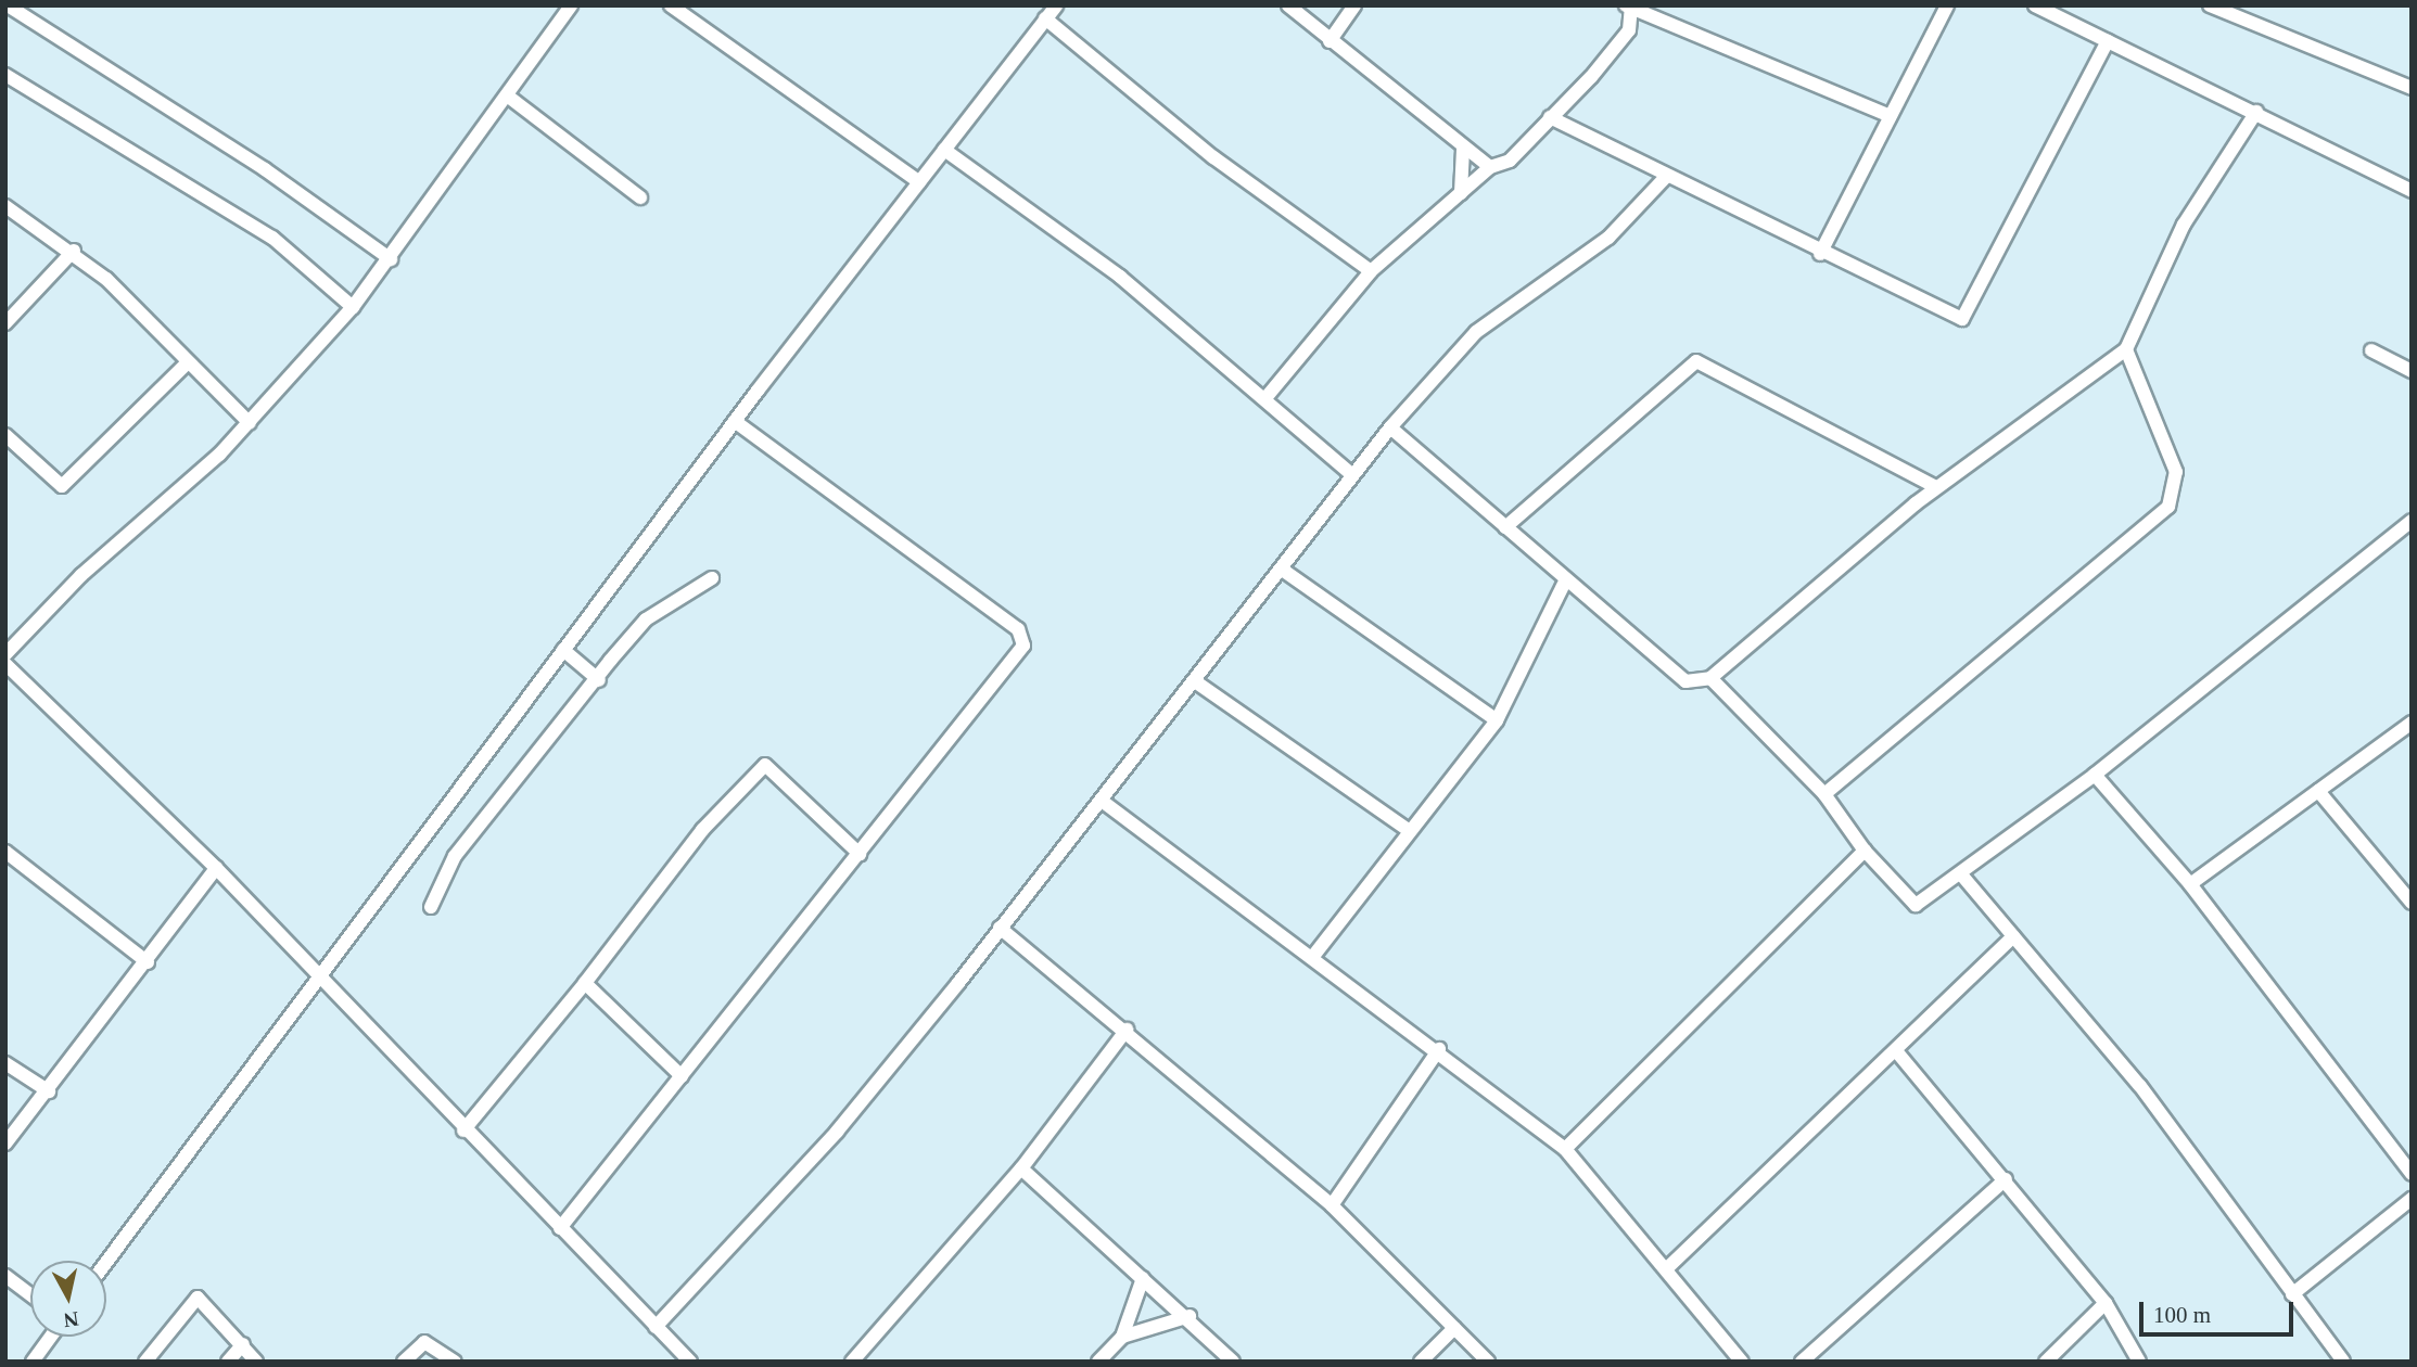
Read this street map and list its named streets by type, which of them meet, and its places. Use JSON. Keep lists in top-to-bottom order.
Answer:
{
  "scale_bar": "100 m",
  "north": "bottom"
}
